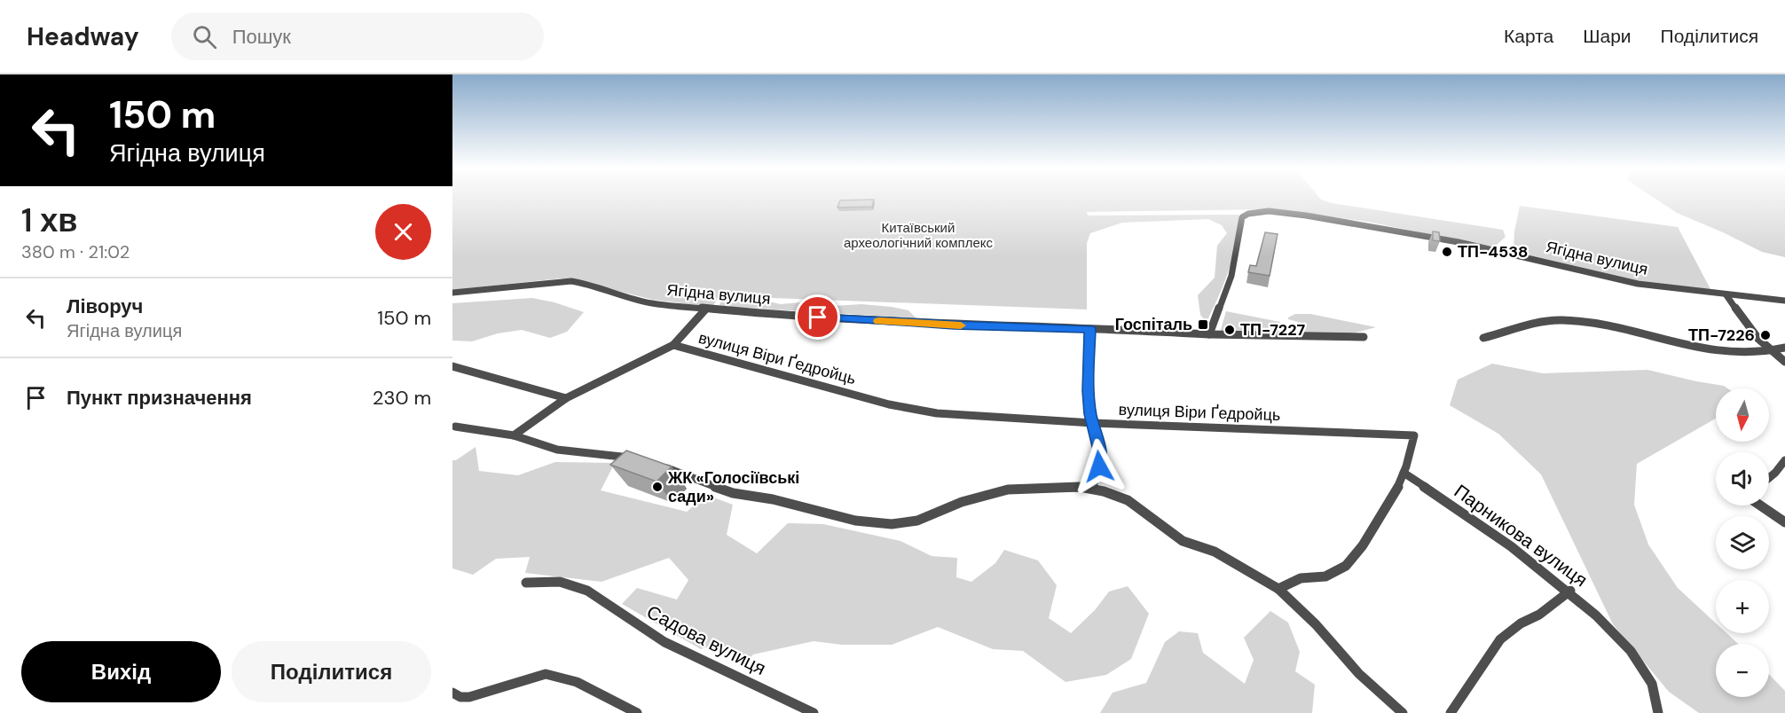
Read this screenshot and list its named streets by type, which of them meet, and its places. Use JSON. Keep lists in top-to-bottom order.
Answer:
{
  "streets": {
    "street": [
      "Ягідна вулиця",
      "вулиця Віри Ґедройць",
      "Парникова вулиця",
      "Садова вулиця"
    ]
  },
  "crossings": [
    ["Ягідна вулиця", "вулиця Віри Ґедройць"],
    ["вулиця Віри Ґедройць", "Парникова вулиця"]
  ],
  "parks": ["Китаївський археологічний комплекс"],
  "places": {
    "other": [
      "ТП-4538",
      "ТП-7227",
      "ТП-7226",
      "ЖК «Голосіївські сади»"
    ],
    "transit": ["Госпіталь"]
  },
  "north": "bottom",
  "page": {
    "header": "Headway",
    "search": "Пошук",
    "nav": ["Карта", "Шари", "Поділитися"],
    "turn": ["150 m", "Ягідна вулиця"],
    "heading": ["1 хв", "380 m · 21:02"],
    "list": [
      {
        "name": "Ліворуч",
        "note": "Ягідна вулиця",
        "value": "150 m"
      },
      {
        "name": "Пункт призначення",
        "value": "230 m"
      }
    ],
    "map_buttons": ["+", "−"],
    "buttons": ["Вихід", "Поділитися"]
  }
}
